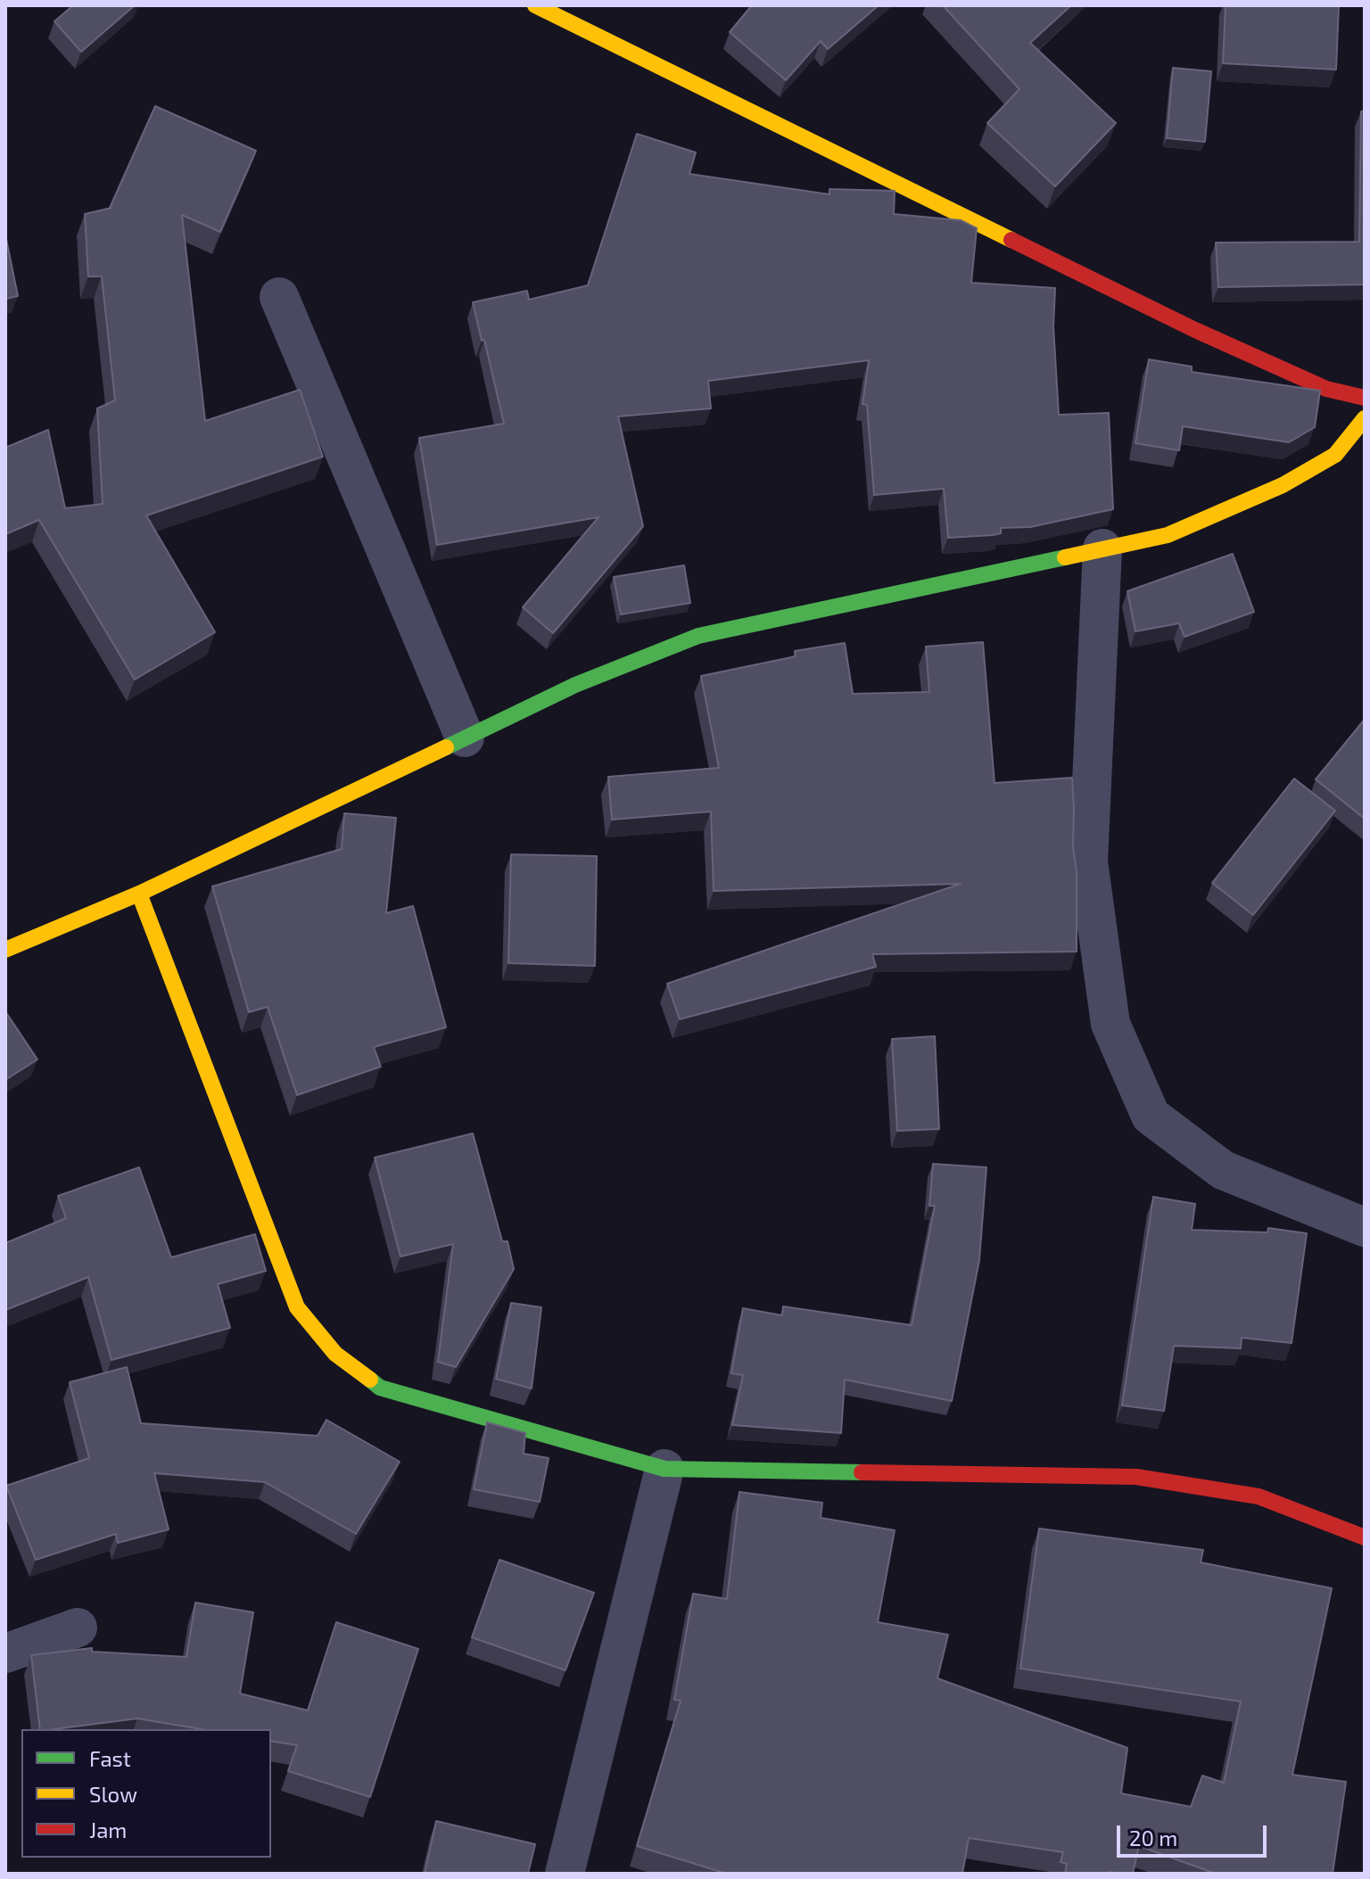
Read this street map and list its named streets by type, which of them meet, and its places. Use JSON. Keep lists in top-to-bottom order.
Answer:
{
  "legend": ["Fast", "Slow", "Jam"],
  "scale_bar": "20 m"
}
